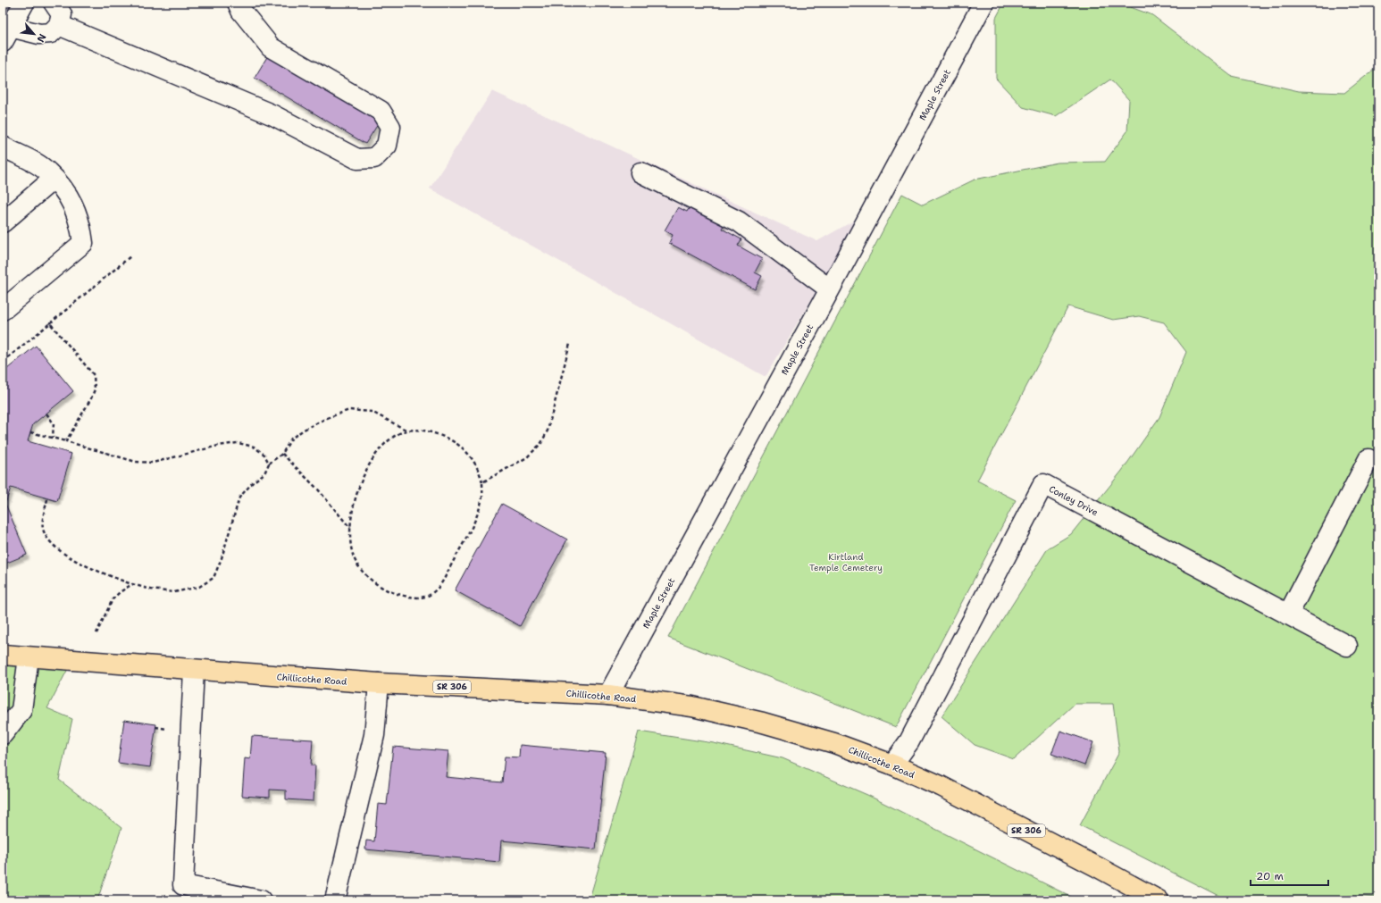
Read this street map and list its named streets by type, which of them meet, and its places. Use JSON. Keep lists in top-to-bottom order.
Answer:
{
  "streets": {
    "main road": ["Chillicothe Road", "SR 306"],
    "street": ["Maple Street", "Conley Drive"]
  },
  "crossings": [
    ["Maple Street", "Chillicothe Road"],
    ["Conley Drive", "Chillicothe Road"]
  ],
  "parks": ["Kirtland Temple Cemetery"],
  "scale_bar": "20 m",
  "north": "bottom right"
}
